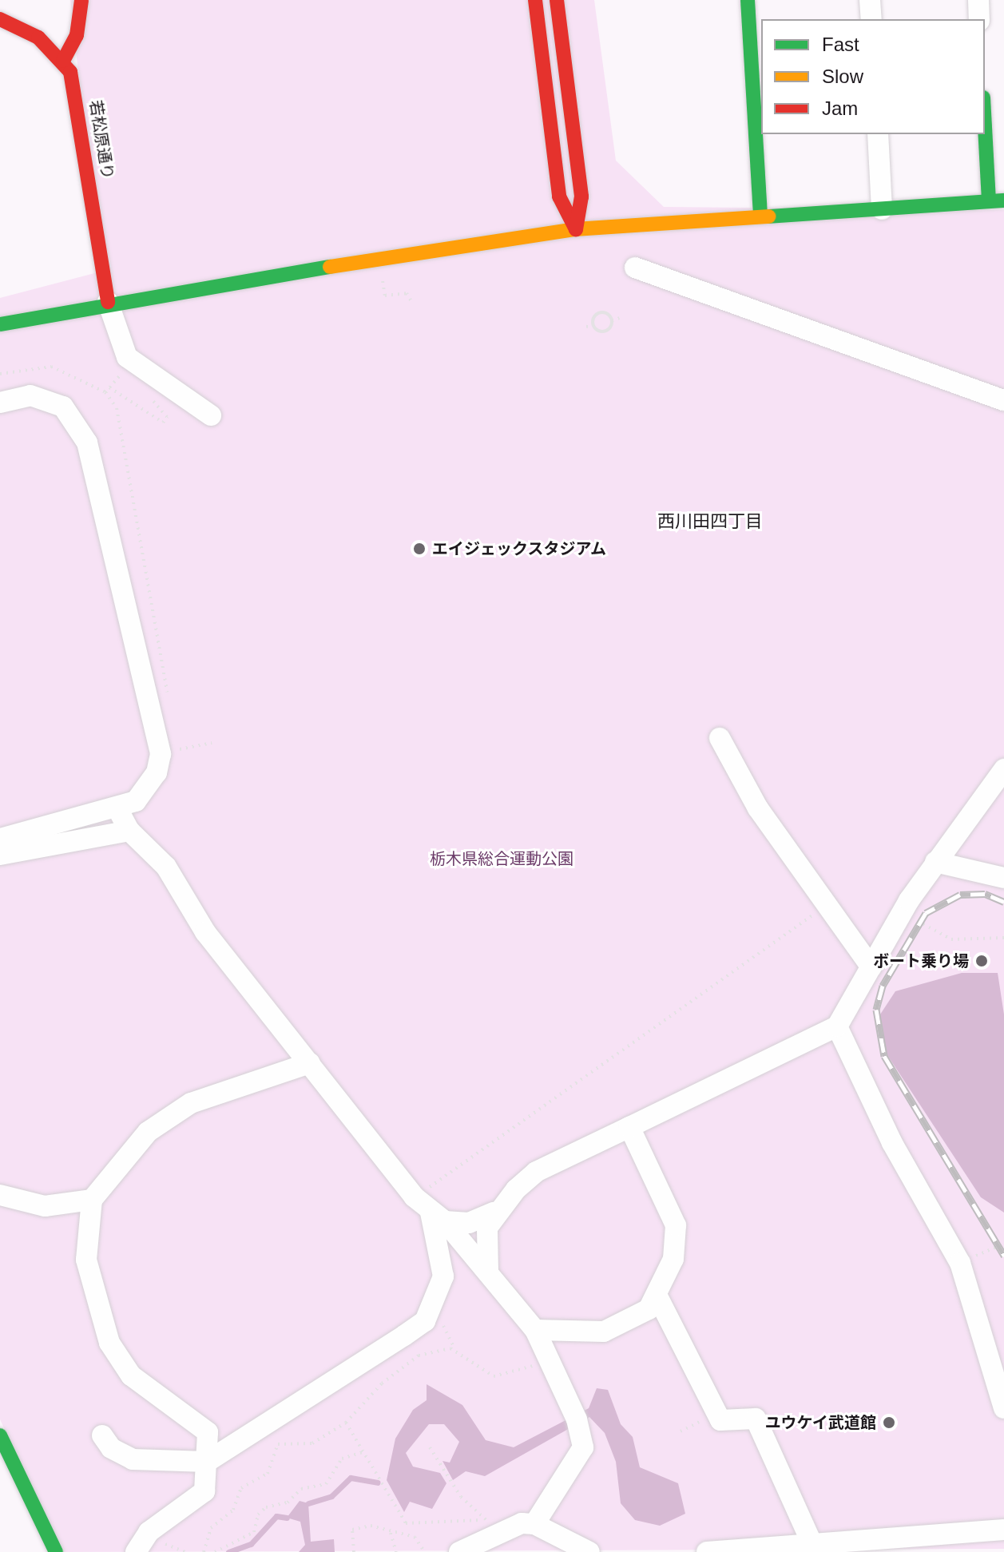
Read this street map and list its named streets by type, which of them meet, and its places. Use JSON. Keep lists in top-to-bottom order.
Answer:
{
  "streets": {
    "street": ["若松原通り"]
  },
  "districts": ["西川田四丁目"],
  "parks": ["栃木県総合運動公園"],
  "places": ["エイジェックスタジアム", "ボート乗り場", "ユウケイ武道館"],
  "legend": ["Fast", "Slow", "Jam"]
}
